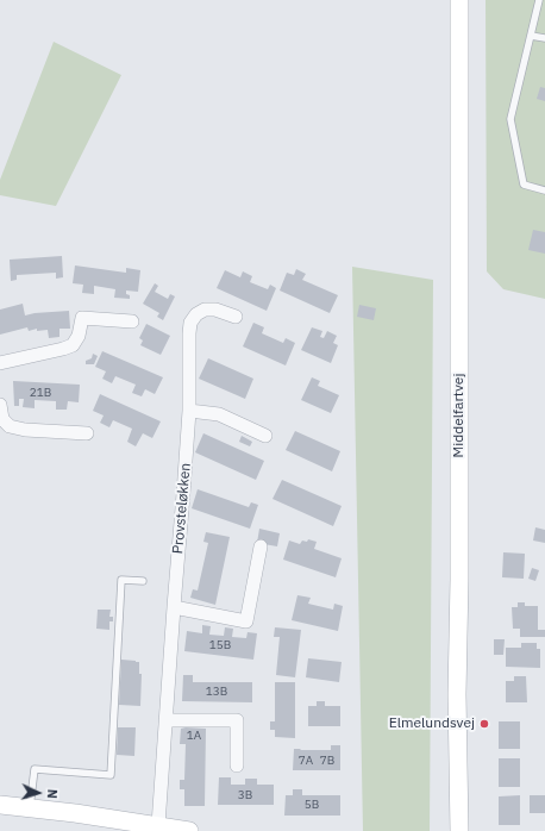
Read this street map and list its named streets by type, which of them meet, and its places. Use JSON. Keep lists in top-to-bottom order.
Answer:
{
  "streets": {
    "main road": ["Middelfartvej"],
    "street": ["Provsteløkken"]
  },
  "places": ["Elmelundsvej"],
  "house_numbers": [
    "21B",
    "15B",
    "13B",
    "1A",
    "7A",
    "7B",
    "3B",
    "5B"
  ],
  "north": "right"
}
